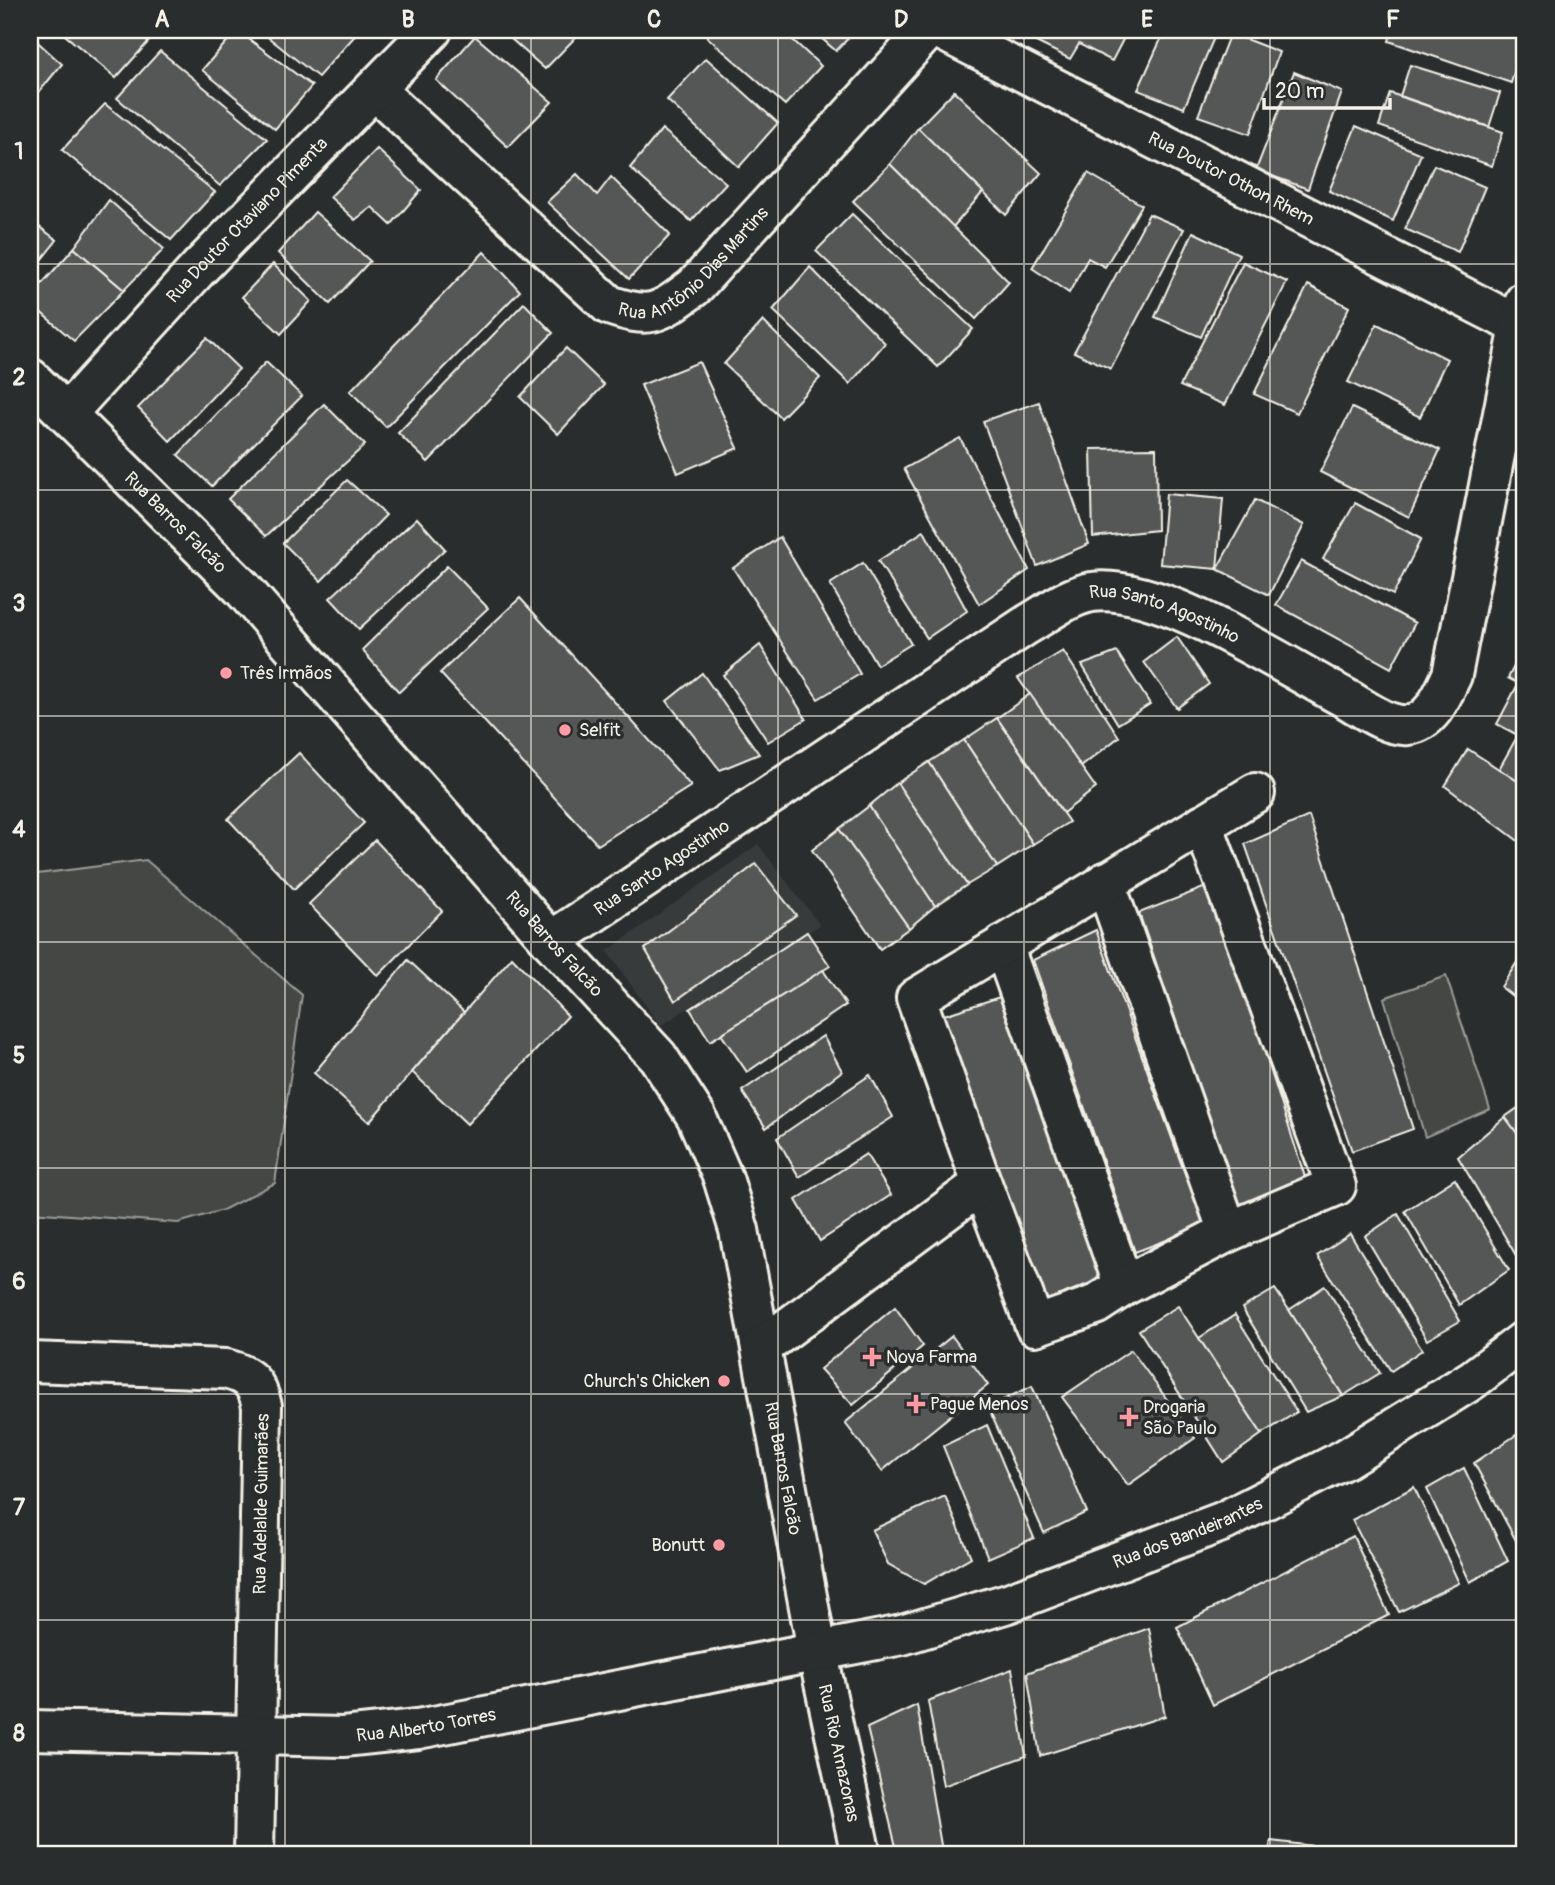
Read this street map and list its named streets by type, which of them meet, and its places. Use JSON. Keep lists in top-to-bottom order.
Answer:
{
  "streets": {
    "street": [
      "Rua Doutor Othon Rhem",
      "Rua Doutor Otaviano Pimenta",
      "Rua Antônio Dias Martins",
      "Rua Barros Falcão",
      "Rua Santo Agostinho",
      "Rua Adelalde Guimarães",
      "Rua dos Bandeirantes",
      "Rua Alberto Torres",
      "Rua Rio Amazonas"
    ]
  },
  "crossings": [
    ["Rua Doutor Othon Rhem", "Rua Santo Agostinho"],
    ["Rua Doutor Otaviano Pimenta", "Rua Antônio Dias Martins"],
    ["Rua Doutor Otaviano Pimenta", "Rua Barros Falcão"],
    ["Rua Barros Falcão", "Rua Santo Agostinho"],
    ["Rua Barros Falcão", "Rua dos Bandeirantes"],
    ["Rua Barros Falcão", "Rua Alberto Torres"],
    ["Rua Barros Falcão", "Rua Rio Amazonas"],
    ["Rua Adelalde Guimarães", "Rua Alberto Torres"],
    ["Rua dos Bandeirantes", "Rua Alberto Torres"],
    ["Rua dos Bandeirantes", "Rua Rio Amazonas"],
    ["Rua Alberto Torres", "Rua Rio Amazonas"]
  ],
  "places": {
    "other": [
      "Três Irmãos",
      "Selfit",
      "Church's Chicken",
      "Bonutt"
    ],
    "health": ["Nova Farma", "Pague Menos", "Drogaria São Paulo"]
  },
  "scale_bar": "20 m",
  "grid": {
    "columns": [
      "A",
      "B",
      "C",
      "D",
      "E",
      "F"
    ],
    "rows": [
      "1",
      "2",
      "3",
      "4",
      "5",
      "6",
      "7",
      "8"
    ]
  }
}
